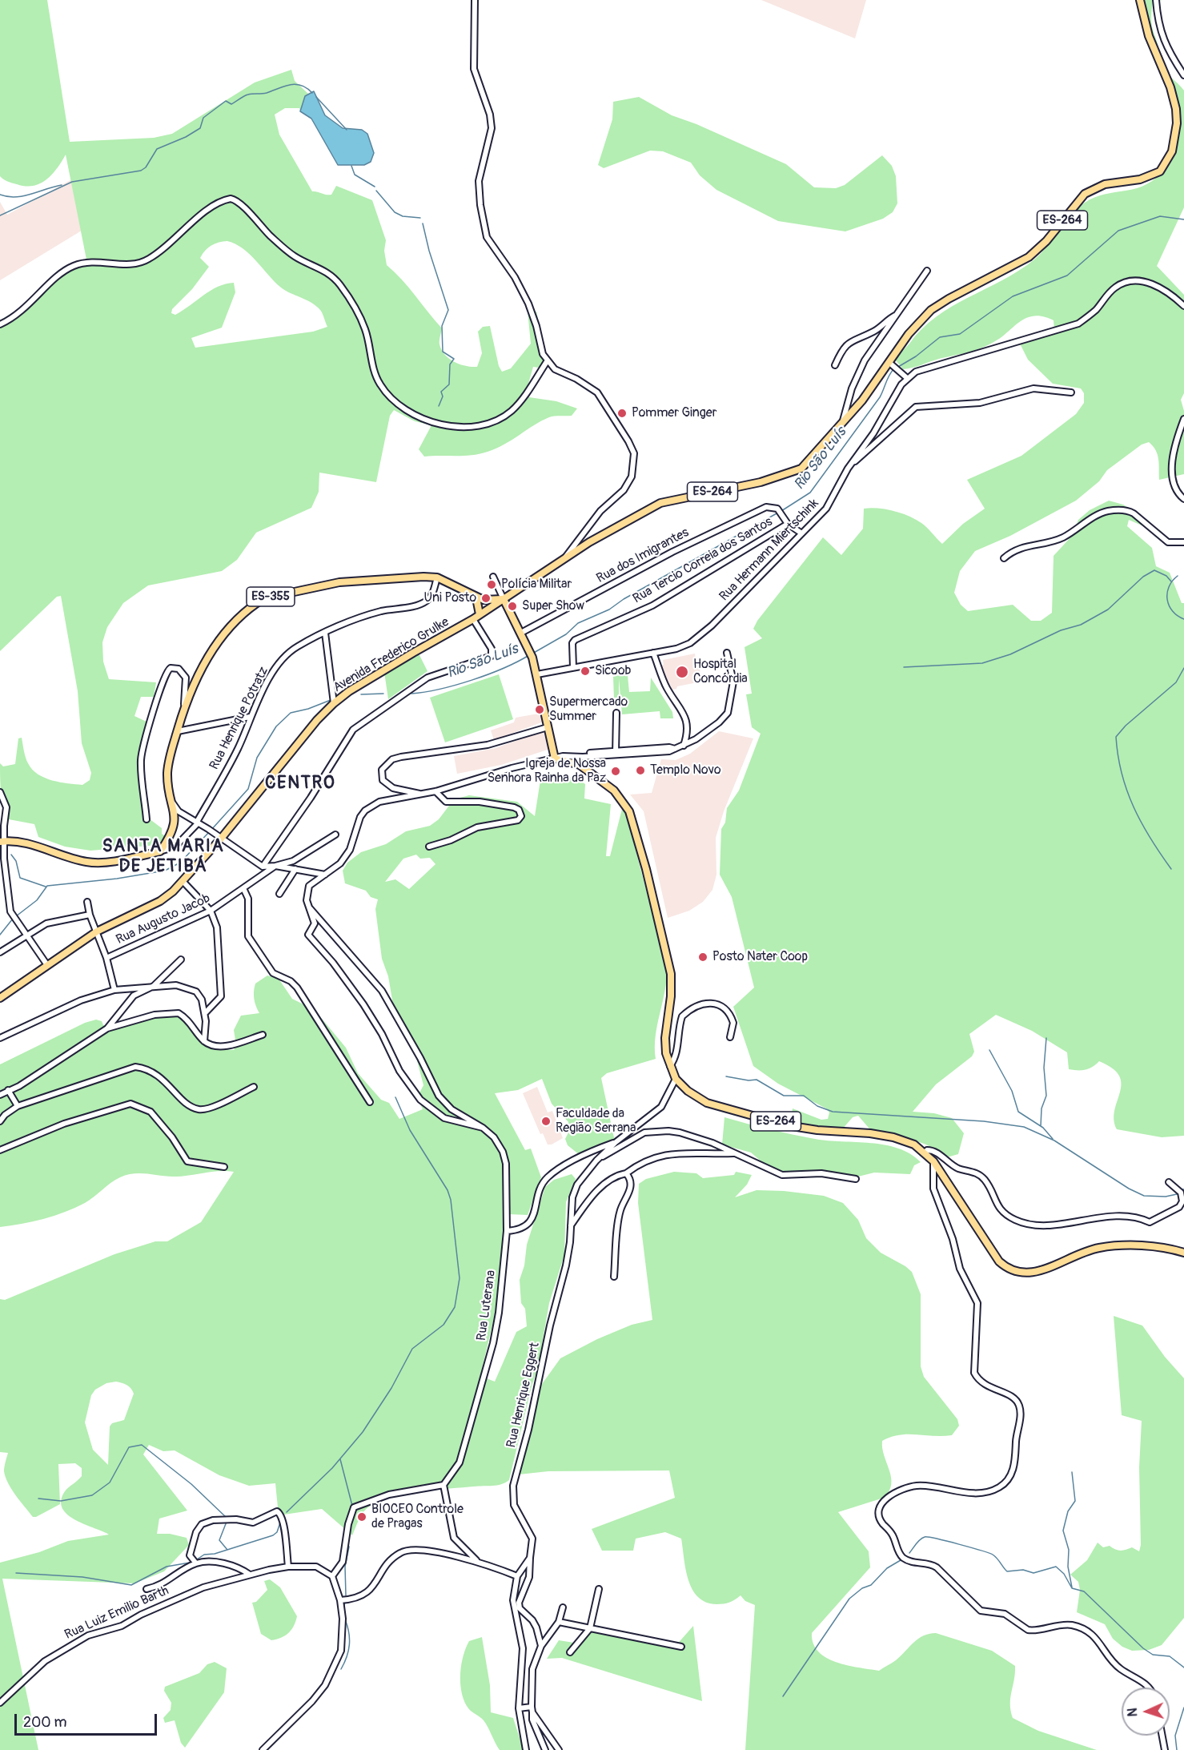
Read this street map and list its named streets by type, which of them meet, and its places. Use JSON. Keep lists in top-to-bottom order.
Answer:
{
  "streets": {
    "main road": ["ES-264", "ES-355", "Avenida Frederico Grulke"],
    "street": [
      "Rua Hermann Miertschink",
      "Rua dos Imigrantes",
      "Rua Tercio Correia dos Santos",
      "Rua Henrique Potratz",
      "Rua Augusto Jacob",
      "Rua Luterana",
      "Rua Henrique Eggert",
      "Rua Luiz Emilio Barth"
    ]
  },
  "crossings": [
    ["ES-264", "Avenida Frederico Grulke"],
    ["ES-264", "Rua Henrique Eggert"],
    ["Rua Hermann Miertschink", "Rua Tercio Correia dos Santos"],
    ["Rua dos Imigrantes", "Rua Tercio Correia dos Santos"],
    ["ES-355", "Avenida Frederico Grulke"],
    ["ES-355", "Rua Henrique Potratz"]
  ],
  "districts": ["CENTRO", "SANTA MARIA DE JETIBÁ"],
  "water": ["Rio São Luís"],
  "places": [
    "Pommer Ginger",
    "Polícia Militar",
    "Uni Posto",
    "Super Show",
    "Sicoob",
    "Hospital Concórdia",
    "Supermercado Summer",
    "Templo Novo",
    "Igreja de Nossa Senhora Rainha da Paz",
    "Posto Nater Coop",
    "Faculdade da Região Serrana",
    "BIOCEO Controle de Pragas"
  ],
  "scale_bar": "200 m",
  "north": "left"
}
